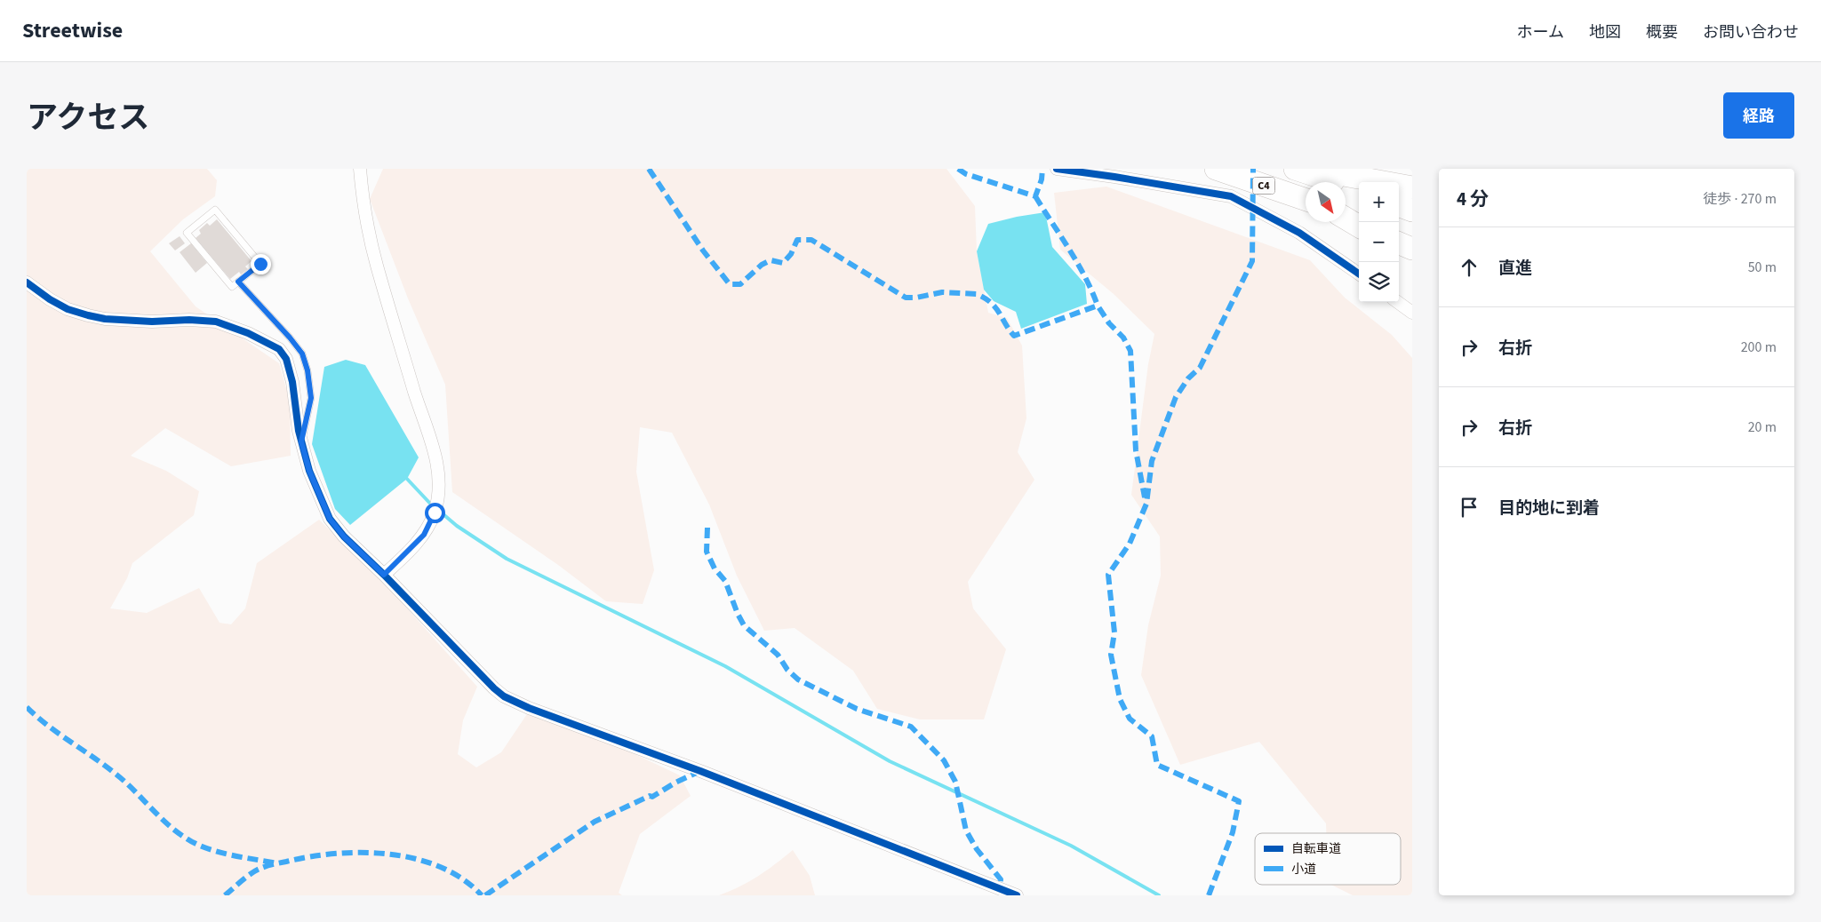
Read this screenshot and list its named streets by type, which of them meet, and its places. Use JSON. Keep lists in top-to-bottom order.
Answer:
{
  "streets": {
    "highway": ["C4"]
  },
  "legend": ["自転車道", "小道"],
  "north": "bottom right",
  "page": {
    "header": "Streetwise",
    "nav": [
      "ホーム",
      "地図",
      "概要",
      "お問い合わせ"
    ],
    "title": "アクセス",
    "buttons": "経路",
    "heading": ["4 分", "徒歩 · 270 m"],
    "map_buttons": ["+", "−"],
    "list": [
      ["直進", "50 m"],
      ["右折", "200 m"],
      ["右折", "20 m"],
      "目的地に到着"
    ]
  }
}
